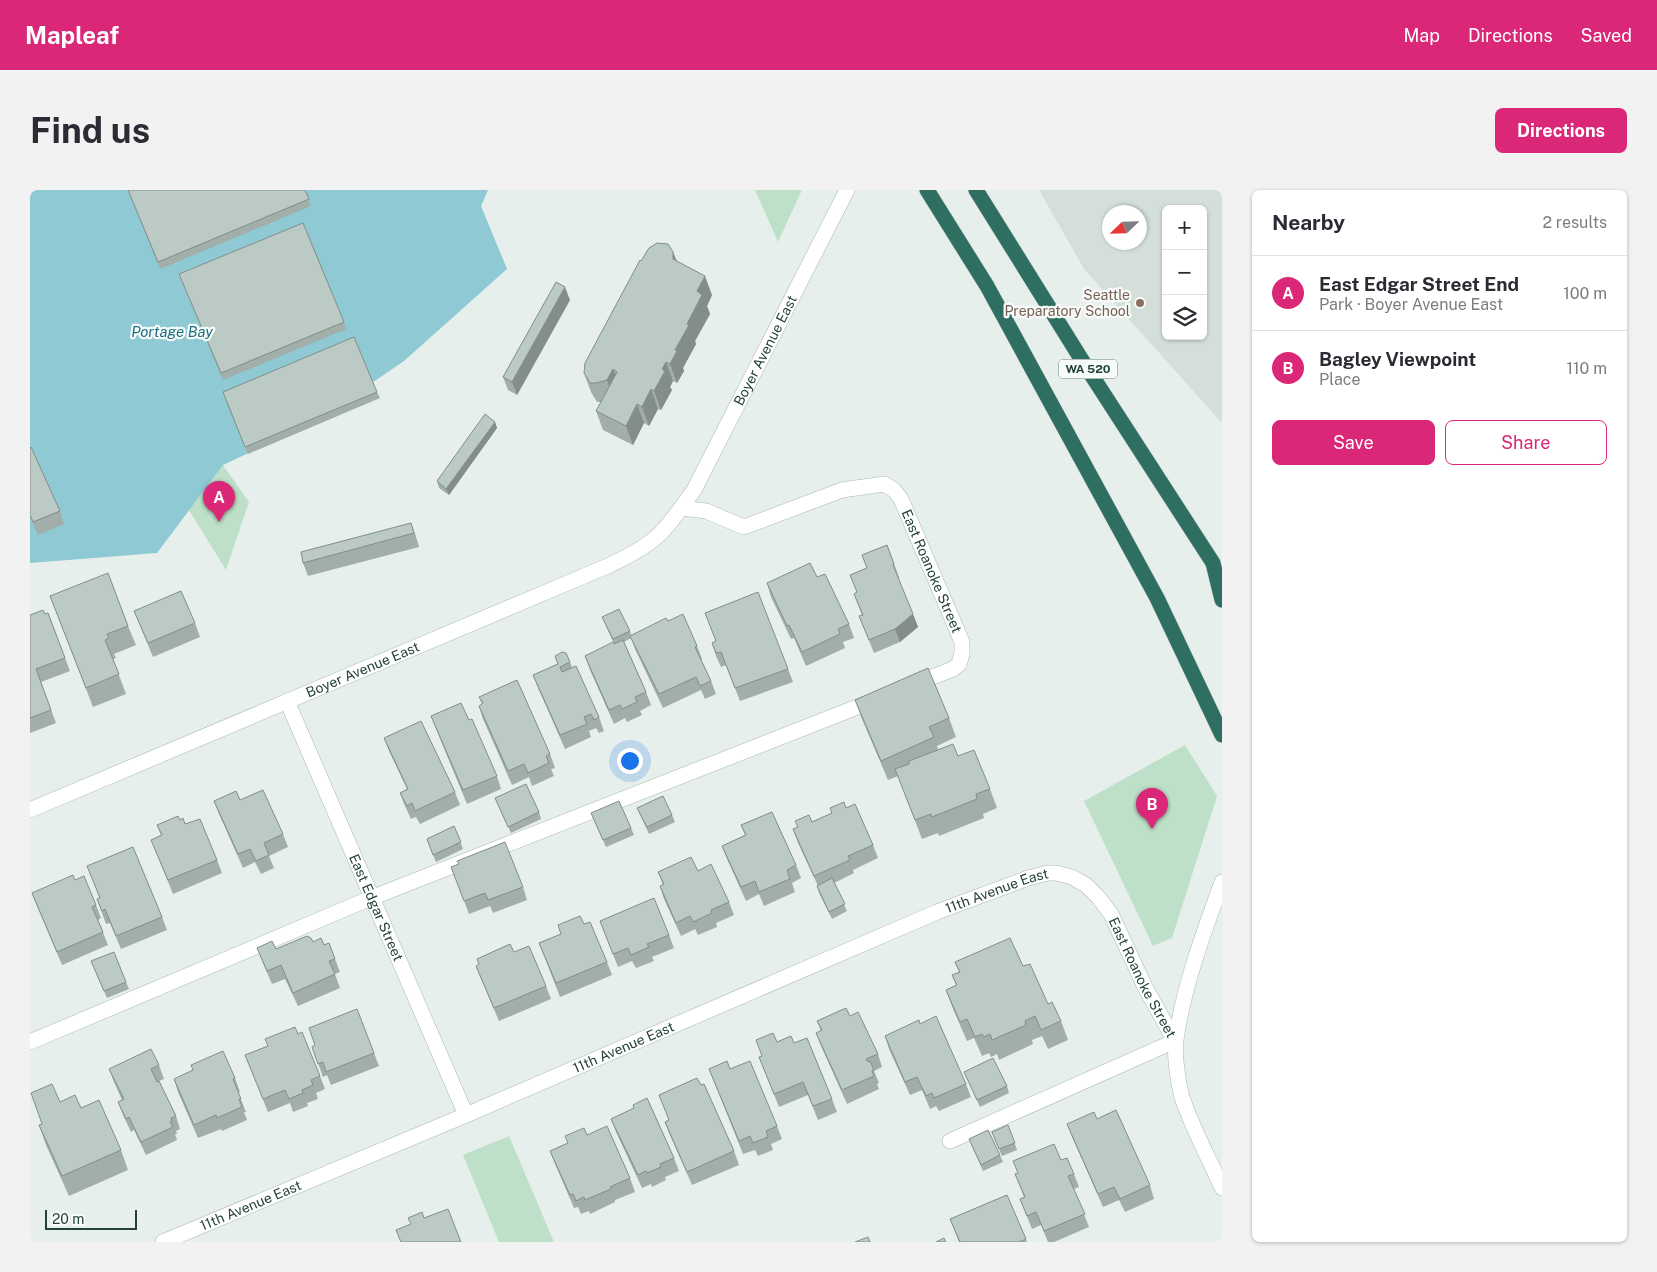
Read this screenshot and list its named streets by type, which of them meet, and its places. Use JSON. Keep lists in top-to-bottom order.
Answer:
{
  "streets": {
    "highway": ["WA 520"],
    "street": [
      "Boyer Avenue East",
      "East Roanoke Street",
      "11th Avenue East",
      "East Edgar Street"
    ]
  },
  "crossings": [
    ["Boyer Avenue East", "East Roanoke Street"],
    ["Boyer Avenue East", "East Edgar Street"],
    ["East Roanoke Street", "11th Avenue East"],
    ["East Roanoke Street", "East Edgar Street"],
    ["11th Avenue East", "East Edgar Street"]
  ],
  "water": ["Portage Bay"],
  "places": ["Seattle Preparatory School"],
  "scale_bar": "20 m",
  "north": "bottom left",
  "page": {
    "header": "Mapleaf",
    "nav": ["Map", "Directions", "Saved"],
    "buttons": [
      "Directions",
      ["Save", "Share"]
    ],
    "title": "Find us",
    "heading": ["Nearby", "2 results"],
    "map_buttons": ["+", "−"],
    "list": [
      {
        "mark": "A",
        "name": "East Edgar Street End",
        "note": "Park · Boyer Avenue East",
        "value": "100 m"
      },
      {
        "mark": "B",
        "name": "Bagley Viewpoint",
        "note": "Place",
        "value": "110 m"
      }
    ],
    "pins": ["A", "B"],
    "scale": "20 m"
  }
}
